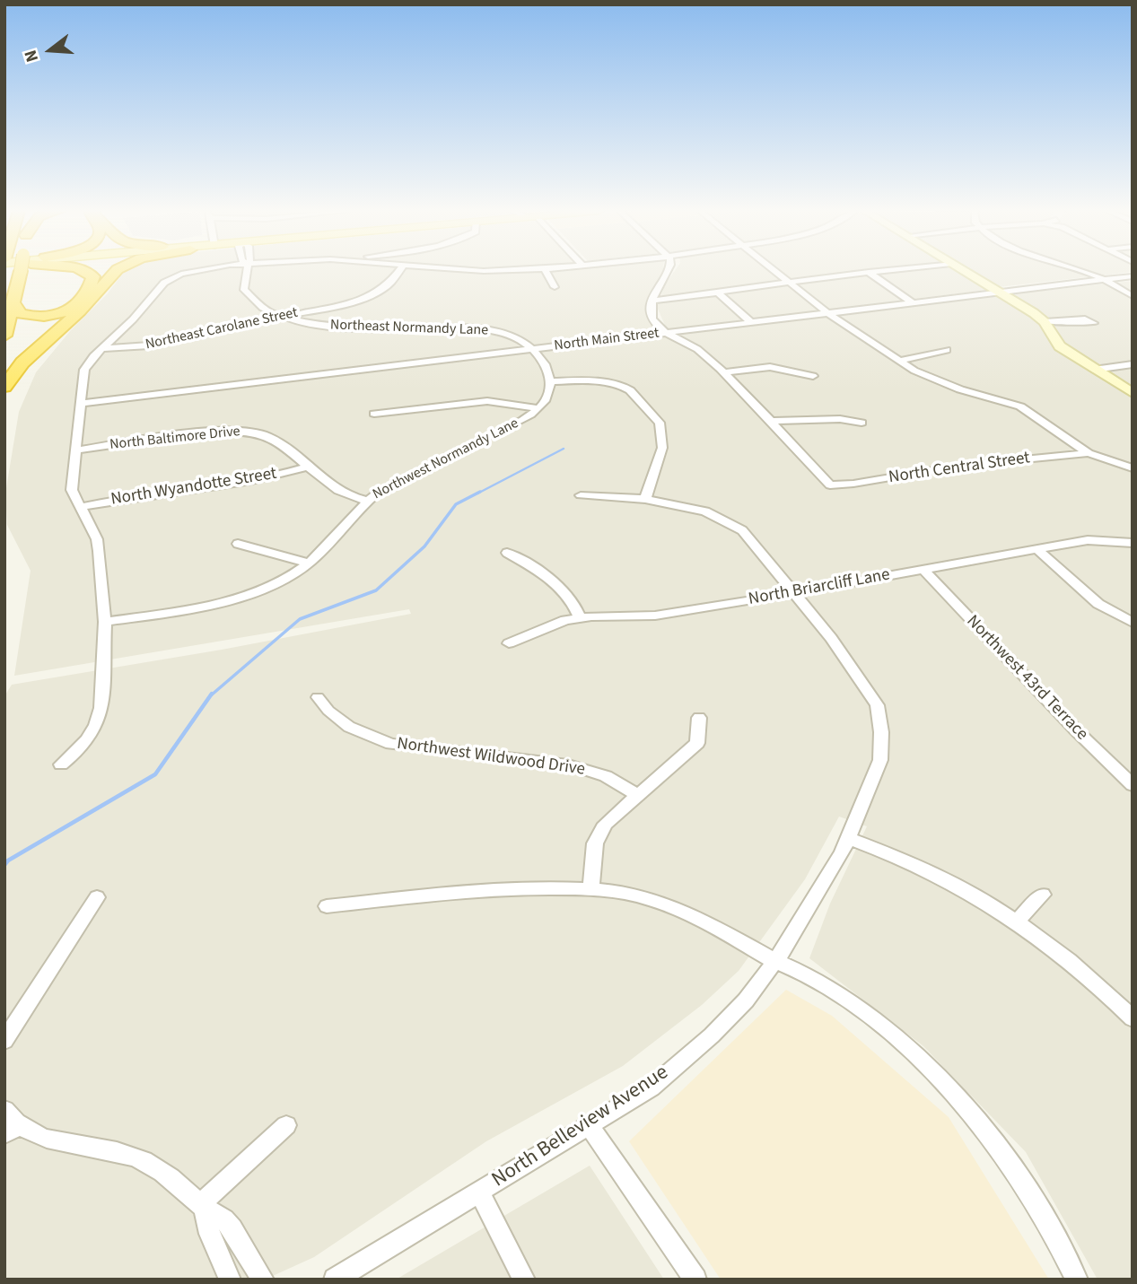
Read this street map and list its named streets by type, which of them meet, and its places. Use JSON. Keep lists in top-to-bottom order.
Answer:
{
  "streets": {
    "street": [
      "Northeast Normandy Lane",
      "Northeast Carolane Street",
      "North Main Street",
      "North Baltimore Drive",
      "Northwest Normandy Lane",
      "North Central Street",
      "North Wyandotte Street",
      "North Briarcliff Lane",
      "Northwest 43rd Terrace",
      "Northwest Wildwood Drive",
      "North Belleview Avenue"
    ]
  },
  "crossings": [
    ["Northeast Normandy Lane", "Northeast Carolane Street"],
    ["Northeast Normandy Lane", "North Main Street"],
    ["North Baltimore Drive", "Northwest Normandy Lane"],
    ["North Baltimore Drive", "North Wyandotte Street"],
    ["North Briarcliff Lane", "Northwest 43rd Terrace"],
    ["North Briarcliff Lane", "North Belleview Avenue"]
  ],
  "north": "left"
}
